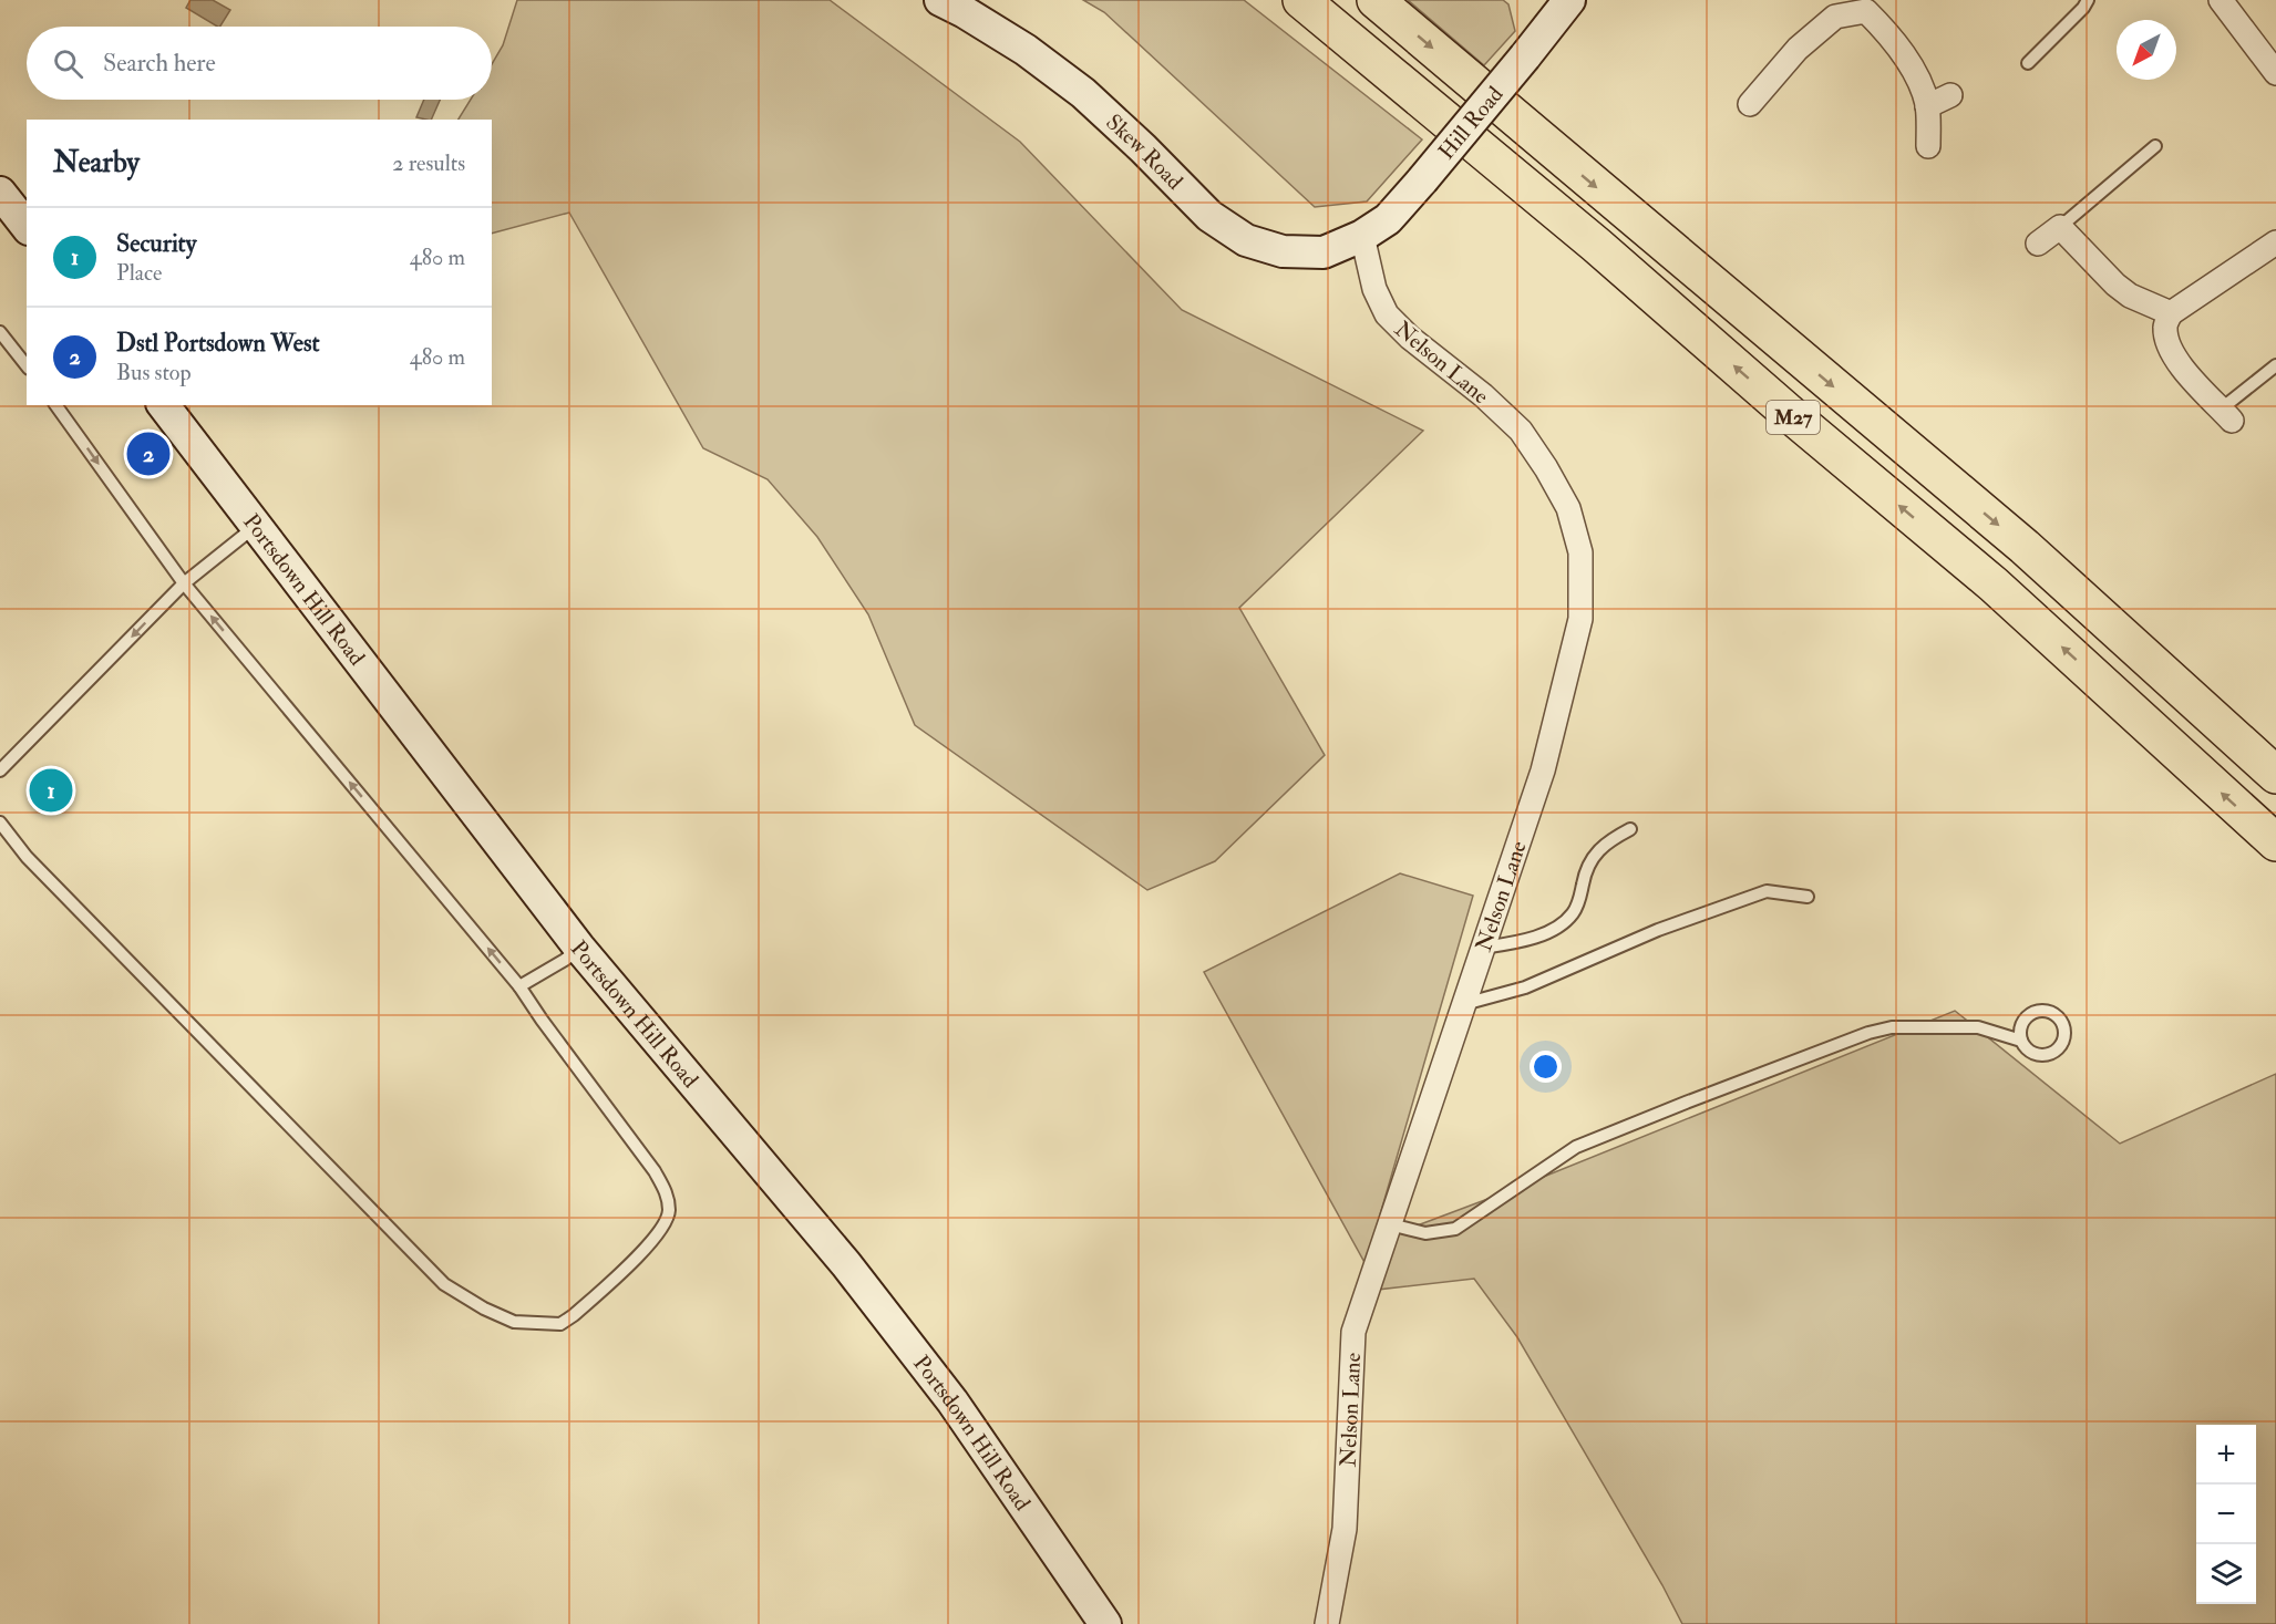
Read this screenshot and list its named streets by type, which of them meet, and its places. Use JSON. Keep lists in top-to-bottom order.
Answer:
{
  "streets": {
    "highway": ["M27"],
    "street": [
      "Hill Road",
      "Skew Road",
      "Nelson Lane",
      "Portsdown Hill Road"
    ]
  },
  "crossings": [
    ["Hill Road", "Skew Road"],
    ["Hill Road", "Nelson Lane"],
    ["Skew Road", "Nelson Lane"]
  ],
  "north": "bottom left",
  "page": {
    "search": "Search here",
    "heading": ["Nearby", "2 results"],
    "list": [
      {
        "mark": "1",
        "name": "Security",
        "note": "Place",
        "value": "480 m"
      },
      {
        "mark": "2",
        "name": "Dstl Portsdown West",
        "note": "Bus stop",
        "value": "480 m"
      }
    ],
    "pins": ["2", "1"],
    "map_buttons": ["+", "−"]
  }
}
